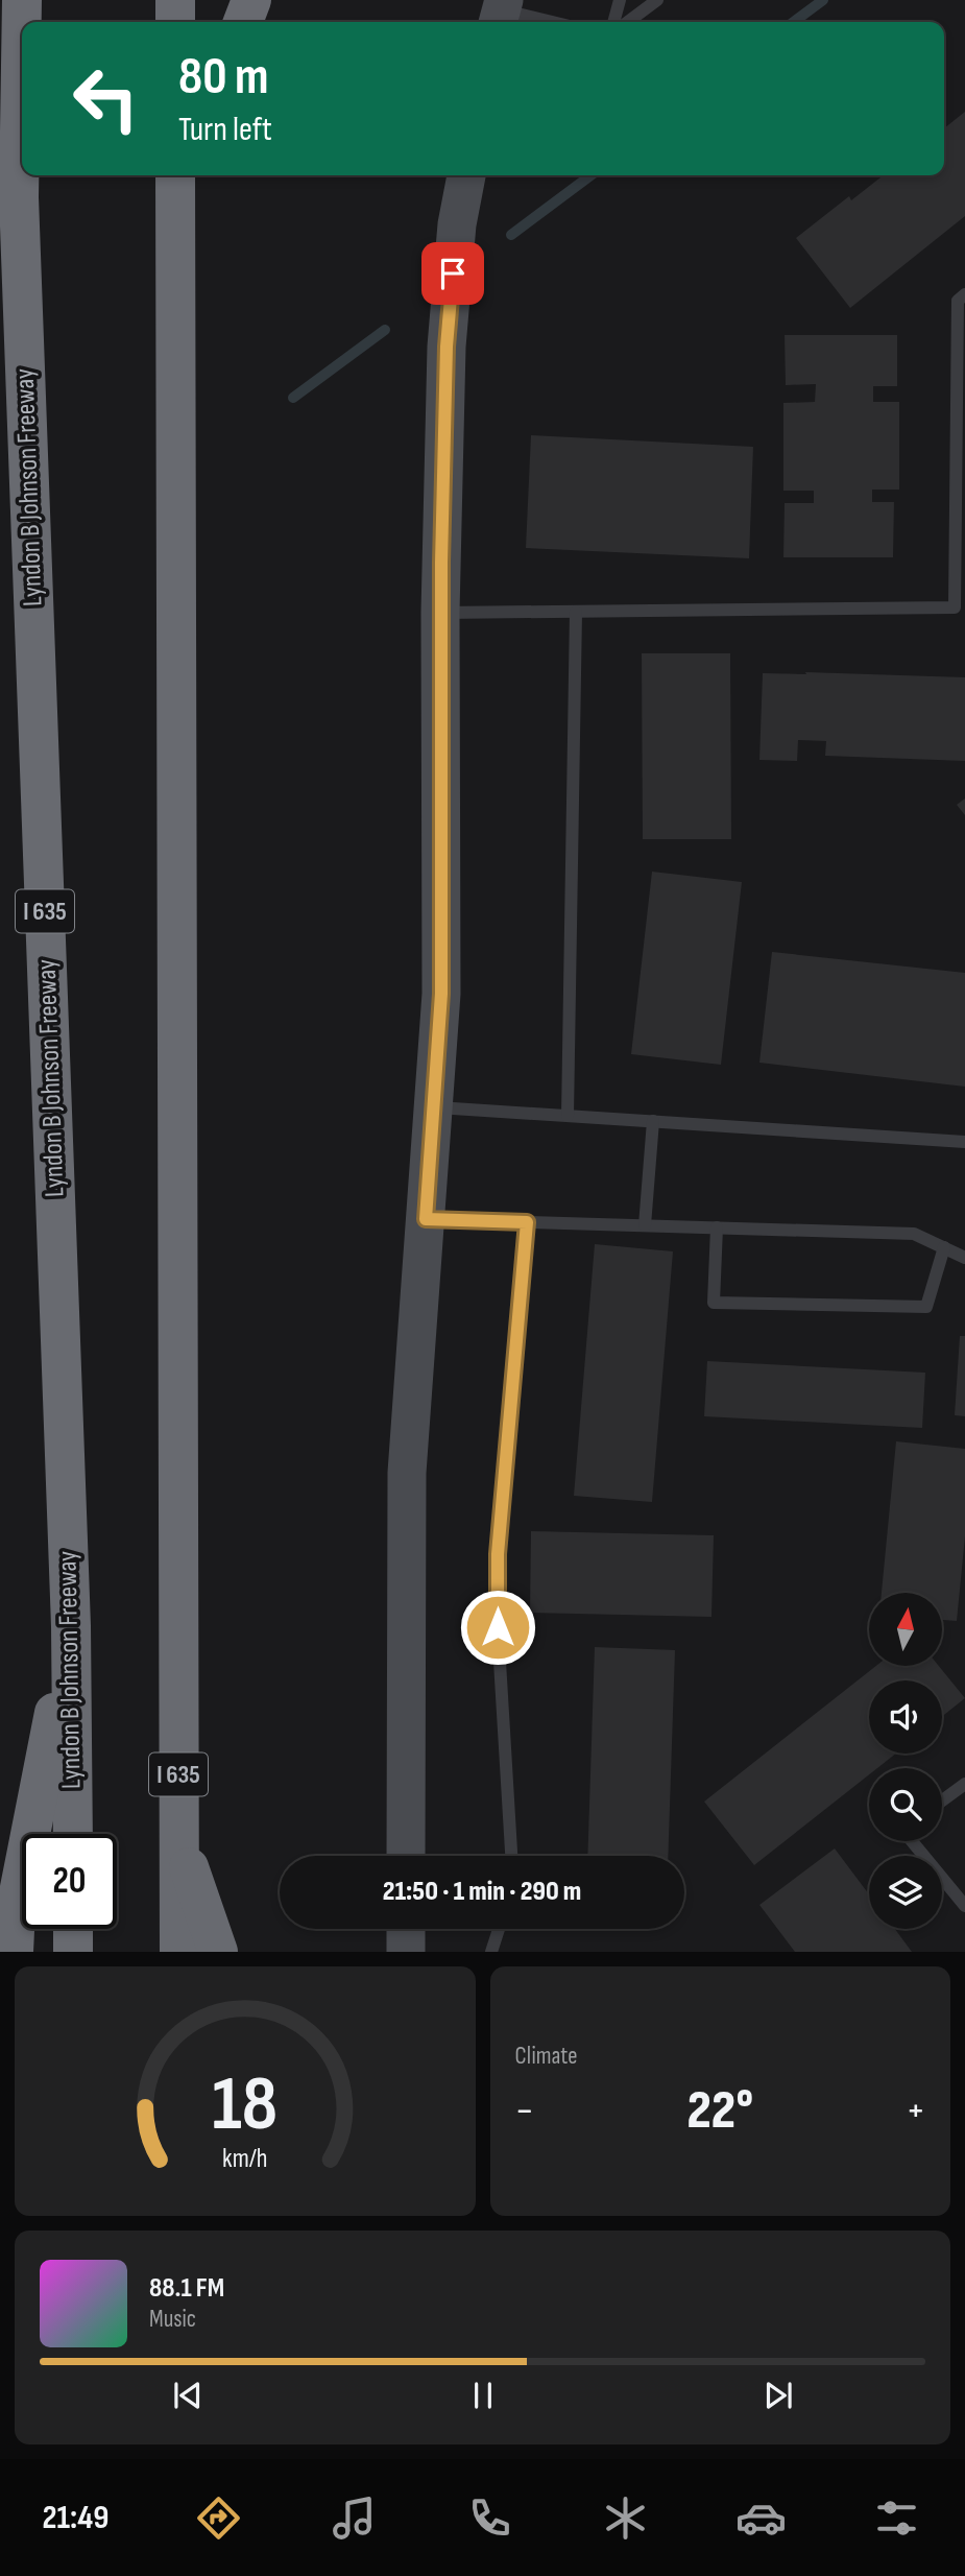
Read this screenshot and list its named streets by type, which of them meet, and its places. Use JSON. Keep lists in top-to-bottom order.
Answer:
{
  "streets": {
    "highway": ["Lyndon B Johnson Freeway", "I 635"]
  },
  "north": "top",
  "page": {
    "turn": ["80 m", "Turn left"],
    "limit": "20",
    "trip": "21:50 · 1 min · 290 m",
    "tile": "Climate",
    "heat": ["−", "22°", "+"],
    "song": ["88.1 FM", "Music"],
    "tabs": "21:49",
    "gauge": ["18", "km/h"]
  }
}
